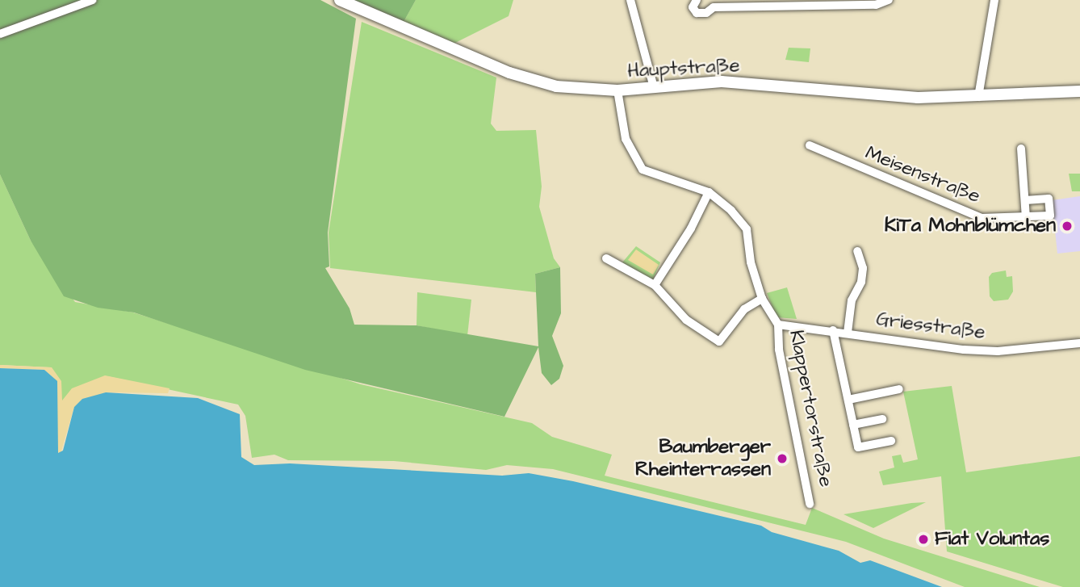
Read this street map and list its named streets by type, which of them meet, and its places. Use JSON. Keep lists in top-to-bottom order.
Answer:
{
  "streets": {
    "street": [
      "Hauptstraße",
      "Meisenstraße",
      "Griesstraße",
      "Klappertorstraße"
    ]
  },
  "crossings": [
    ["Hauptstraße", "Klappertorstraße"],
    ["Griesstraße", "Klappertorstraße"]
  ],
  "places": ["KiTa Mohnblümchen", "Baumberger Rheinterrassen", "Fiat Voluntas"]
}
